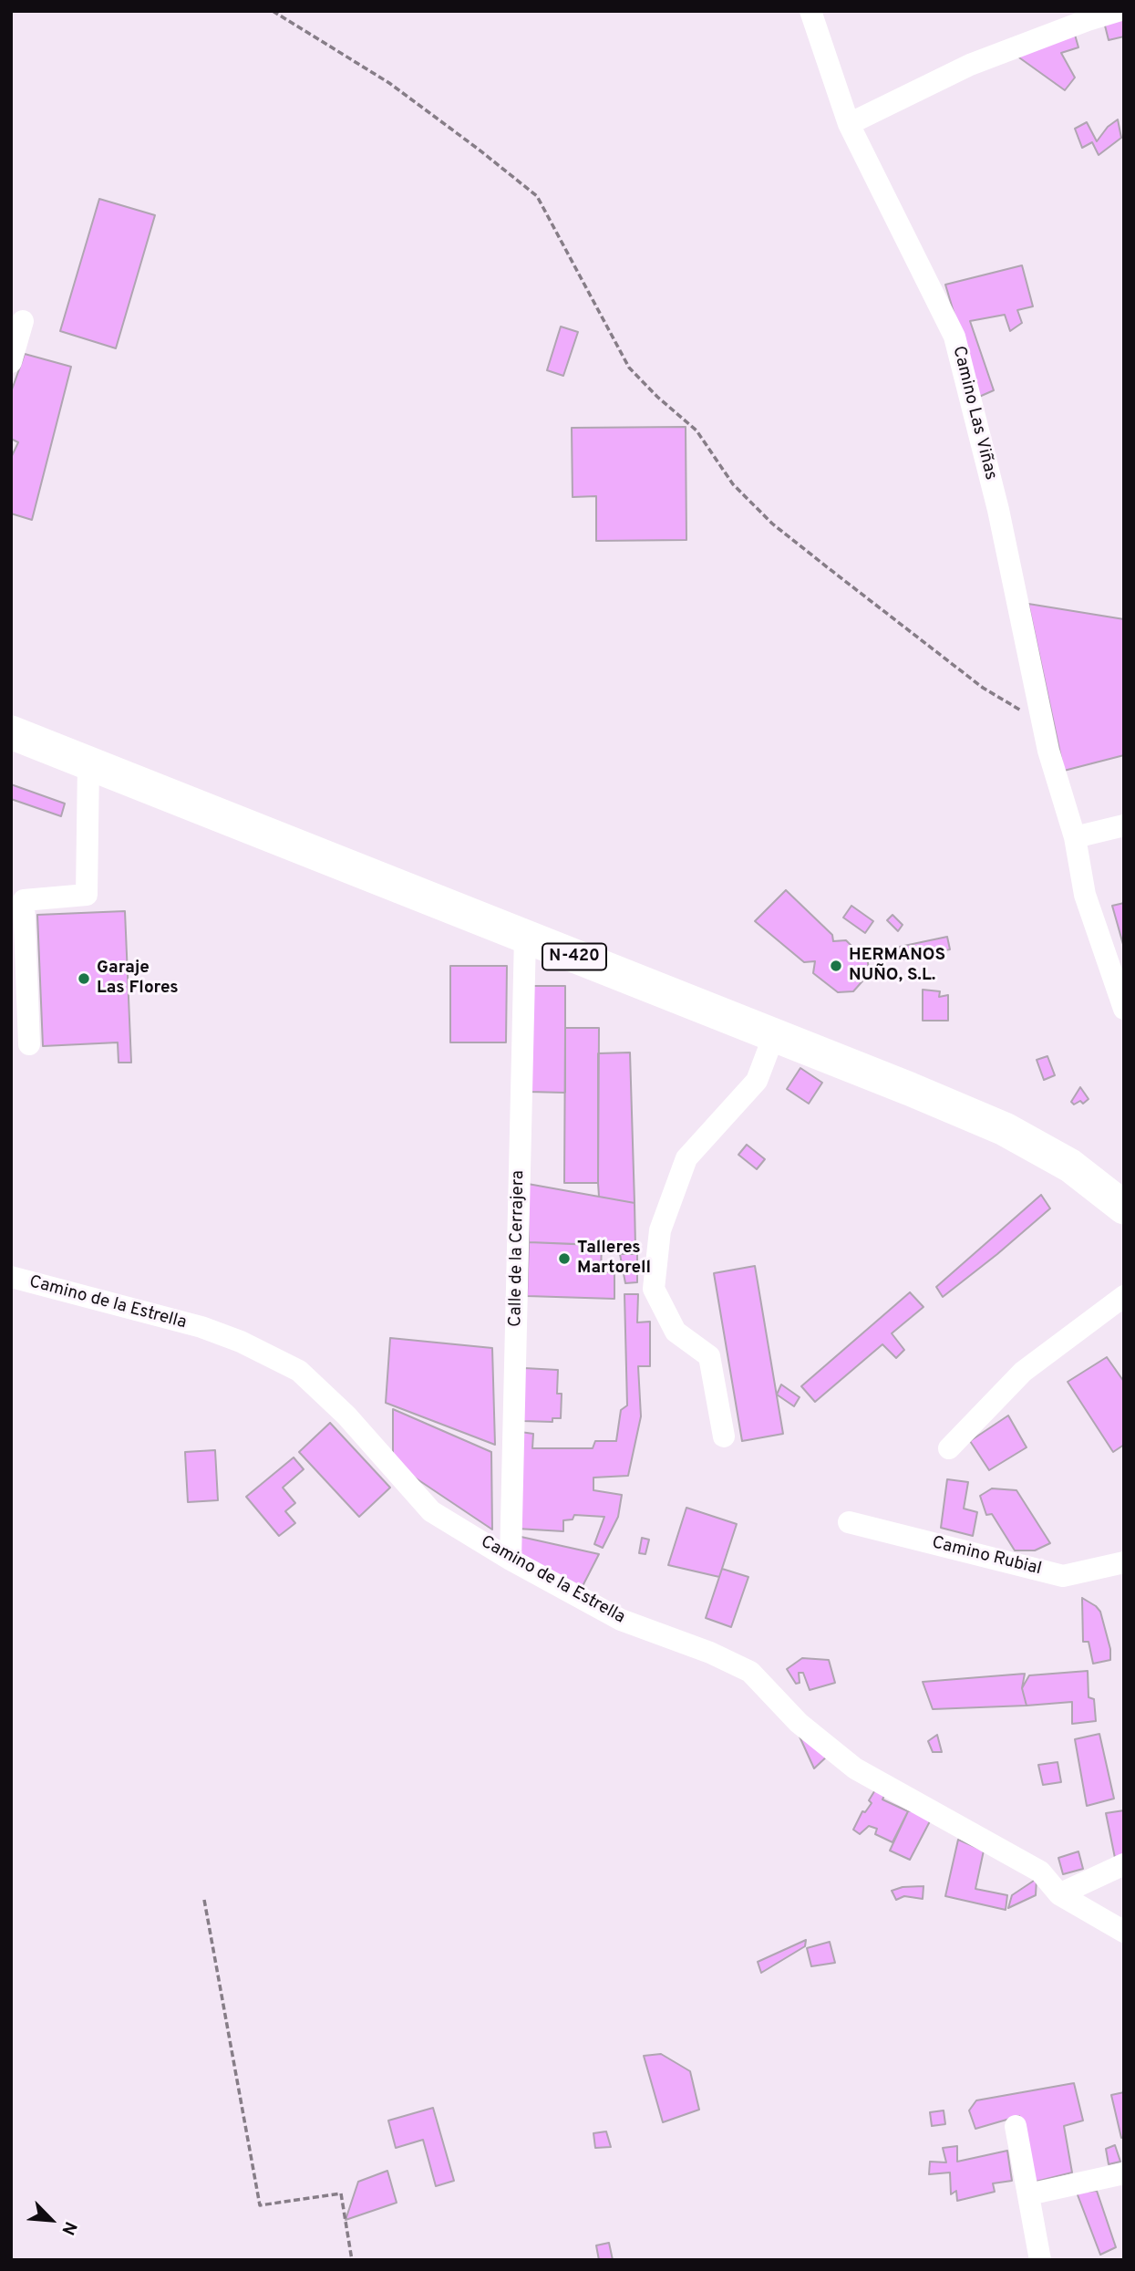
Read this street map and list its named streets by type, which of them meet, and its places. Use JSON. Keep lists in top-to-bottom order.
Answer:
{
  "streets": {
    "highway": ["N-420"],
    "street": [
      "Camino Las Viñas",
      "Calle de la Cerrajera",
      "Camino de la Estrella",
      "Camino Rubial"
    ]
  },
  "crossings": [
    ["N-420", "Calle de la Cerrajera"],
    ["Calle de la Cerrajera", "Camino de la Estrella"]
  ],
  "places": ["HERMANOS NUÑO, S.L.", "Garaje Las Flores", "Talleres Martorell"],
  "north": "bottom right"
}
